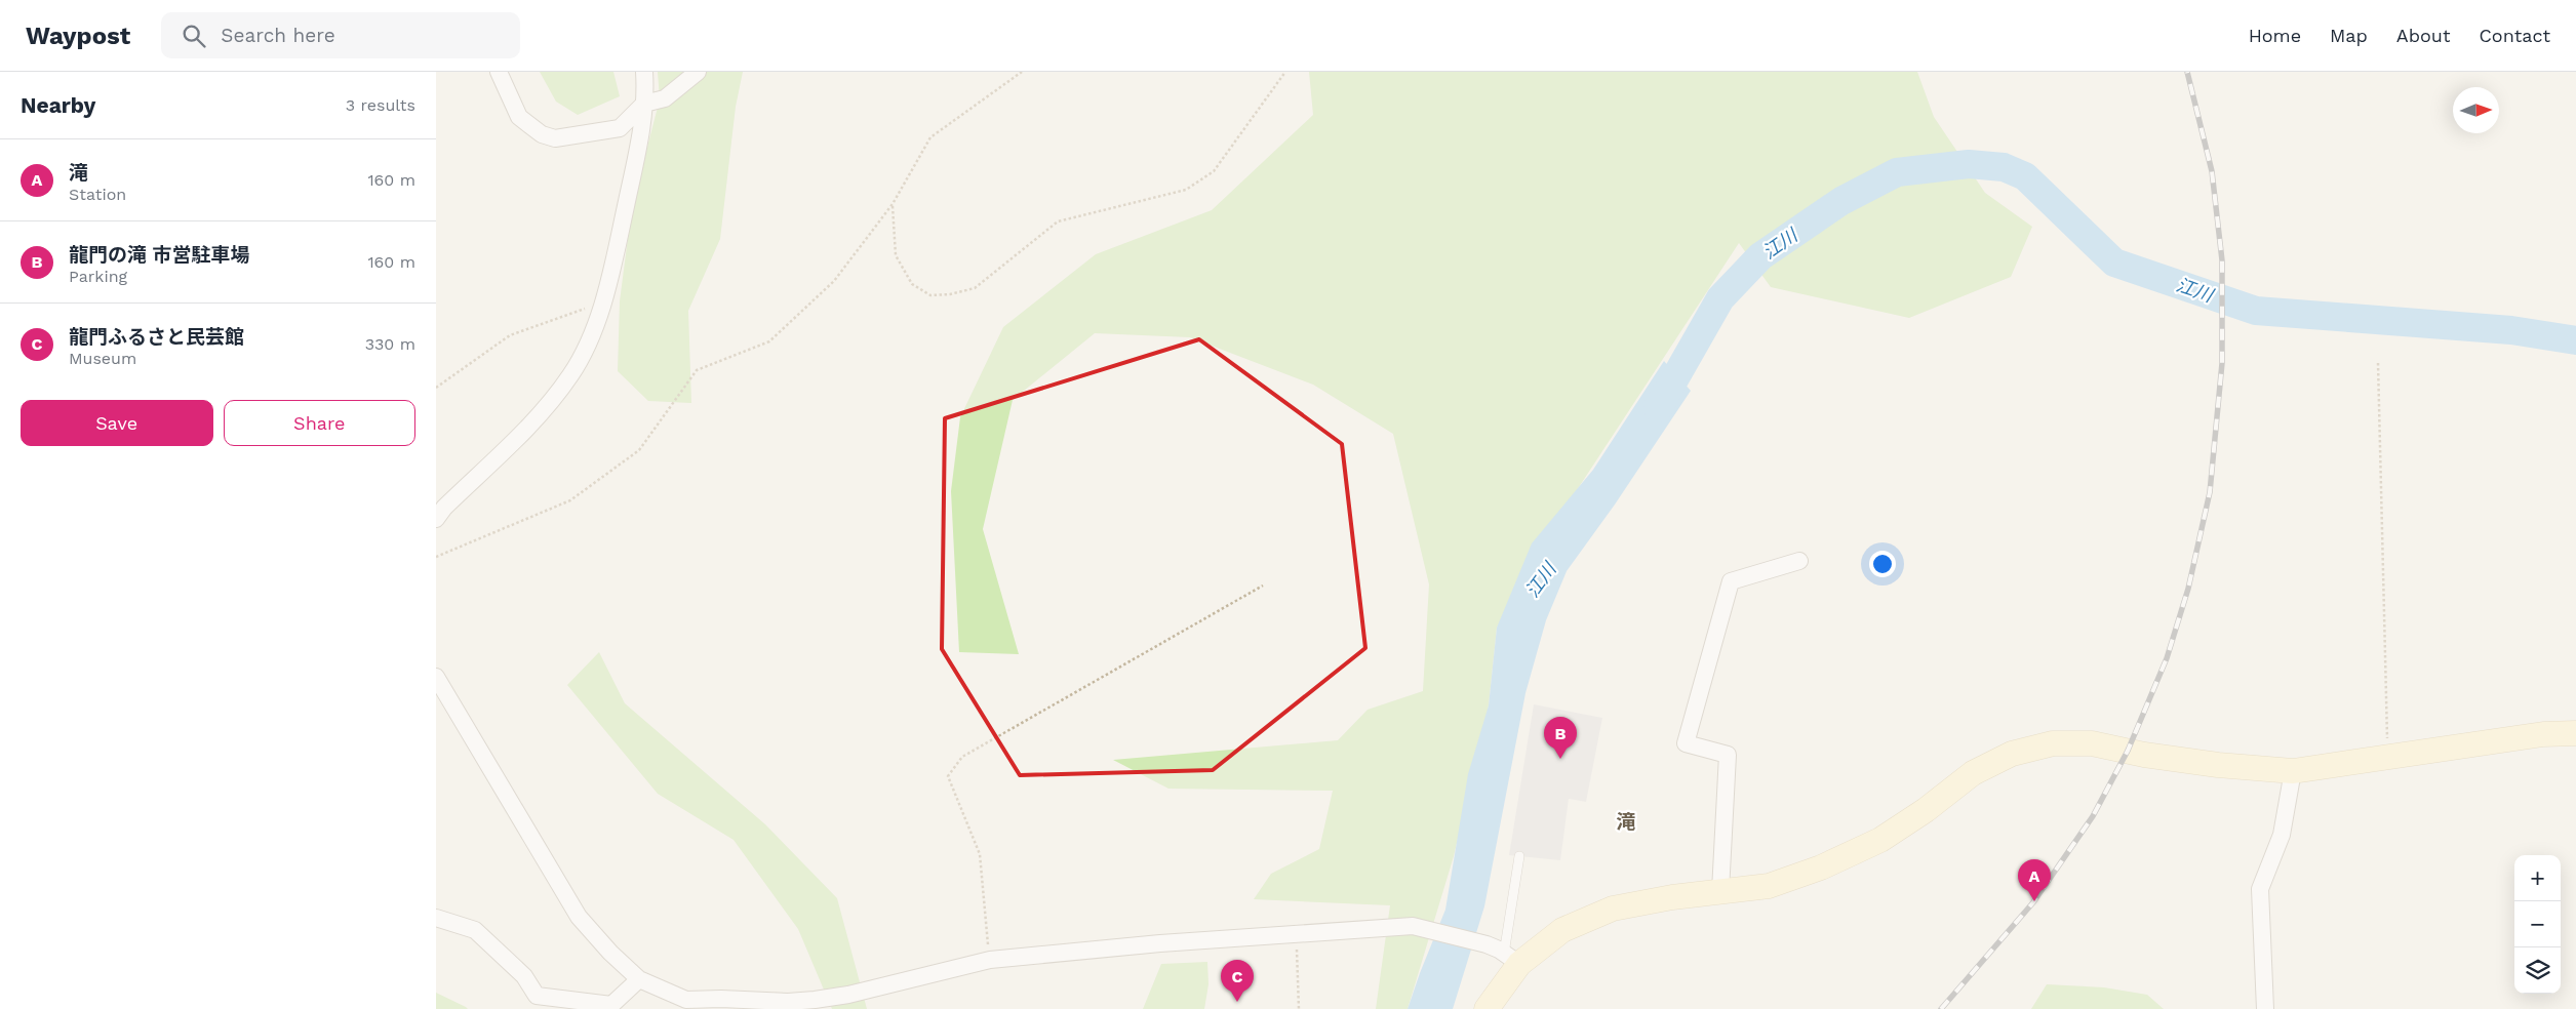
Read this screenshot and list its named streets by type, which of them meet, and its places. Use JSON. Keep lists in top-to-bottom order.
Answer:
{
  "districts": ["滝"],
  "water": ["江川"],
  "north": "right",
  "page": {
    "header": "Waypost",
    "search": "Search here",
    "nav": [
      "Home",
      "Map",
      "About",
      "Contact"
    ],
    "heading": ["Nearby", "3 results"],
    "list": [
      {
        "mark": "A",
        "name": "滝",
        "note": "Station",
        "value": "160 m"
      },
      {
        "mark": "B",
        "name": "龍門の滝 市営駐車場",
        "note": "Parking",
        "value": "160 m"
      },
      {
        "mark": "C",
        "name": "龍門ふるさと民芸館",
        "note": "Museum",
        "value": "330 m"
      }
    ],
    "buttons": ["Save", "Share"],
    "pins": ["B", "A", "C"],
    "map_buttons": ["+", "−"]
  }
}
